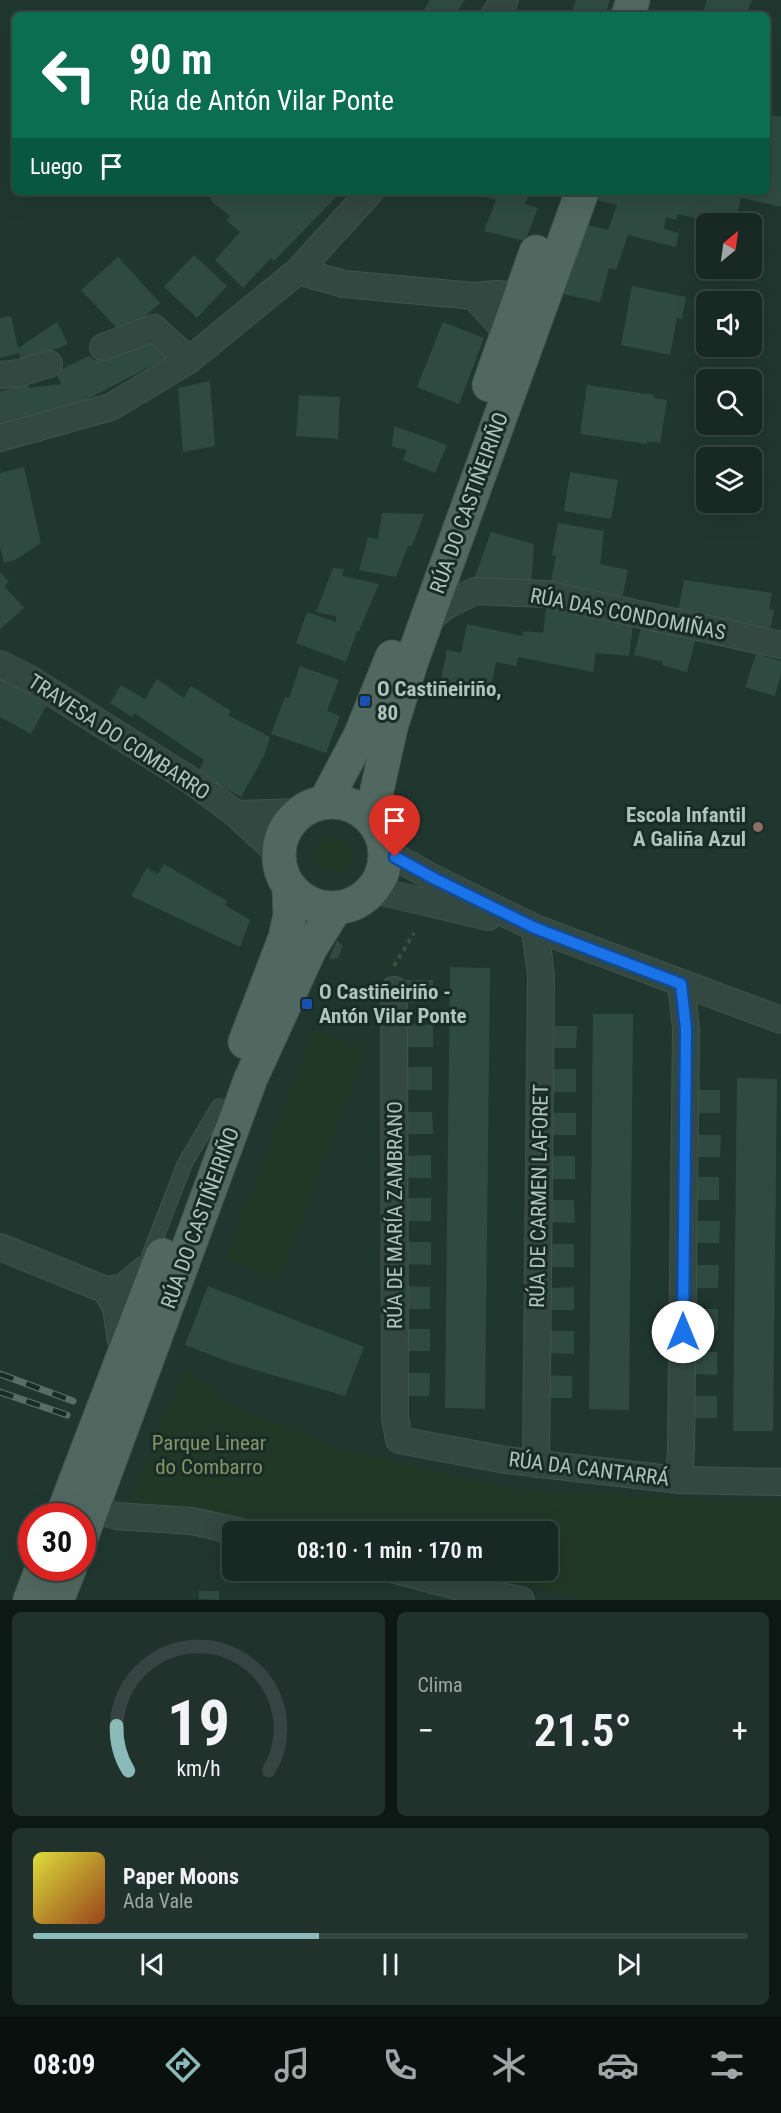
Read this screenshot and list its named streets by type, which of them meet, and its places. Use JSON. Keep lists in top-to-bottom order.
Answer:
{
  "streets": {
    "main road": ["RÚA DO CASTIÑEIRIÑO"],
    "street": [
      "RÚA DAS CONDOMIÑAS",
      "TRAVESA DO COMBARRO",
      "RÚA DE CARMEN LAFORET",
      "RÚA DE MARÍA ZAMBRANO",
      "RÚA DA CANTARRÁ"
    ]
  },
  "crossings": [
    ["RÚA DO CASTIÑEIRIÑO", "RÚA DAS CONDOMIÑAS"],
    ["RÚA DO CASTIÑEIRIÑO", "TRAVESA DO COMBARRO"],
    ["RÚA DE CARMEN LAFORET", "RÚA DA CANTARRÁ"],
    ["RÚA DE MARÍA ZAMBRANO", "RÚA DA CANTARRÁ"]
  ],
  "parks": ["Parque Linear do Combarro"],
  "places": {
    "transit": ["O Castiñeiriño, 80", "O Castiñeiriño - Antón Vilar Ponte"],
    "other": ["Escola Infantil A Galiña Azul"]
  },
  "north": "top right",
  "page": {
    "turn": ["90 m", "Rúa de Antón Vilar Ponte"],
    "then": "Luego",
    "limit": "30",
    "trip": "08:10 · 1 min · 170 m",
    "tile": "Clima",
    "heat": ["−", "21.5°", "+"],
    "song": ["Paper Moons", "Ada Vale"],
    "tabs": "08:09",
    "gauge": ["19", "km/h"]
  }
}
